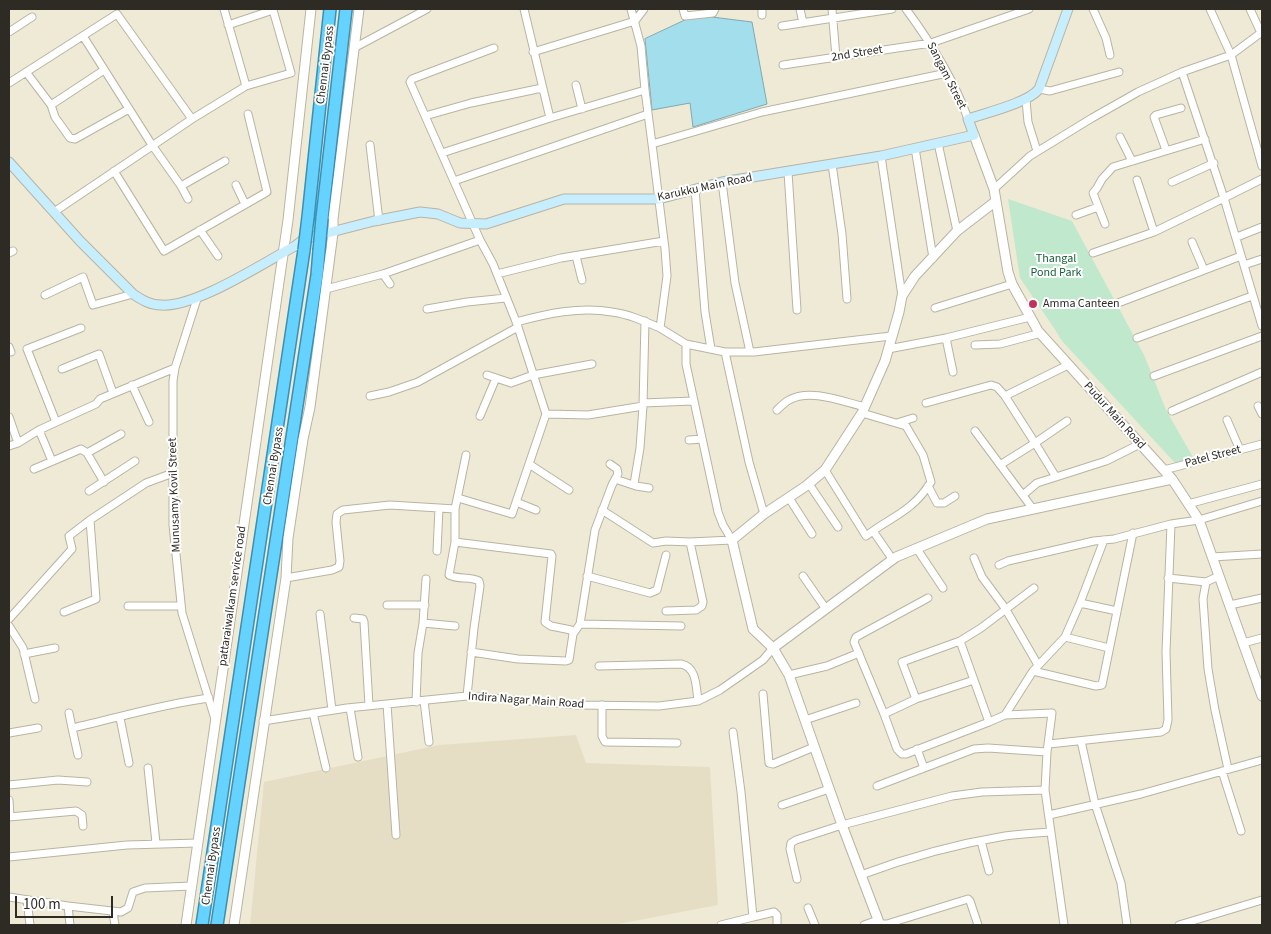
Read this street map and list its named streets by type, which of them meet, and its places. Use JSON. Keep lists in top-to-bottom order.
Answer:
{
  "streets": {
    "highway": ["Chennai Bypass"],
    "main road": ["Karukku Main Road"],
    "street": [
      "2nd Street",
      "Sangam Street",
      "Pudur Main Road",
      "Patel Street",
      "Munusamy Kovil Street",
      "pattaraiwalkam service road",
      "Indira Nagar Main Road"
    ]
  },
  "crossings": [
    ["2nd Street", "Sangam Street"],
    ["Karukku Main Road", "Pudur Main Road"],
    ["Karukku Main Road", "Munusamy Kovil Street"],
    ["Karukku Main Road", "pattaraiwalkam service road"],
    ["Pudur Main Road", "Patel Street"],
    ["Munusamy Kovil Street", "pattaraiwalkam service road"]
  ],
  "parks": ["Thangal Pond Park"],
  "places": ["Amma Canteen"],
  "scale_bar": "100 m"
}
